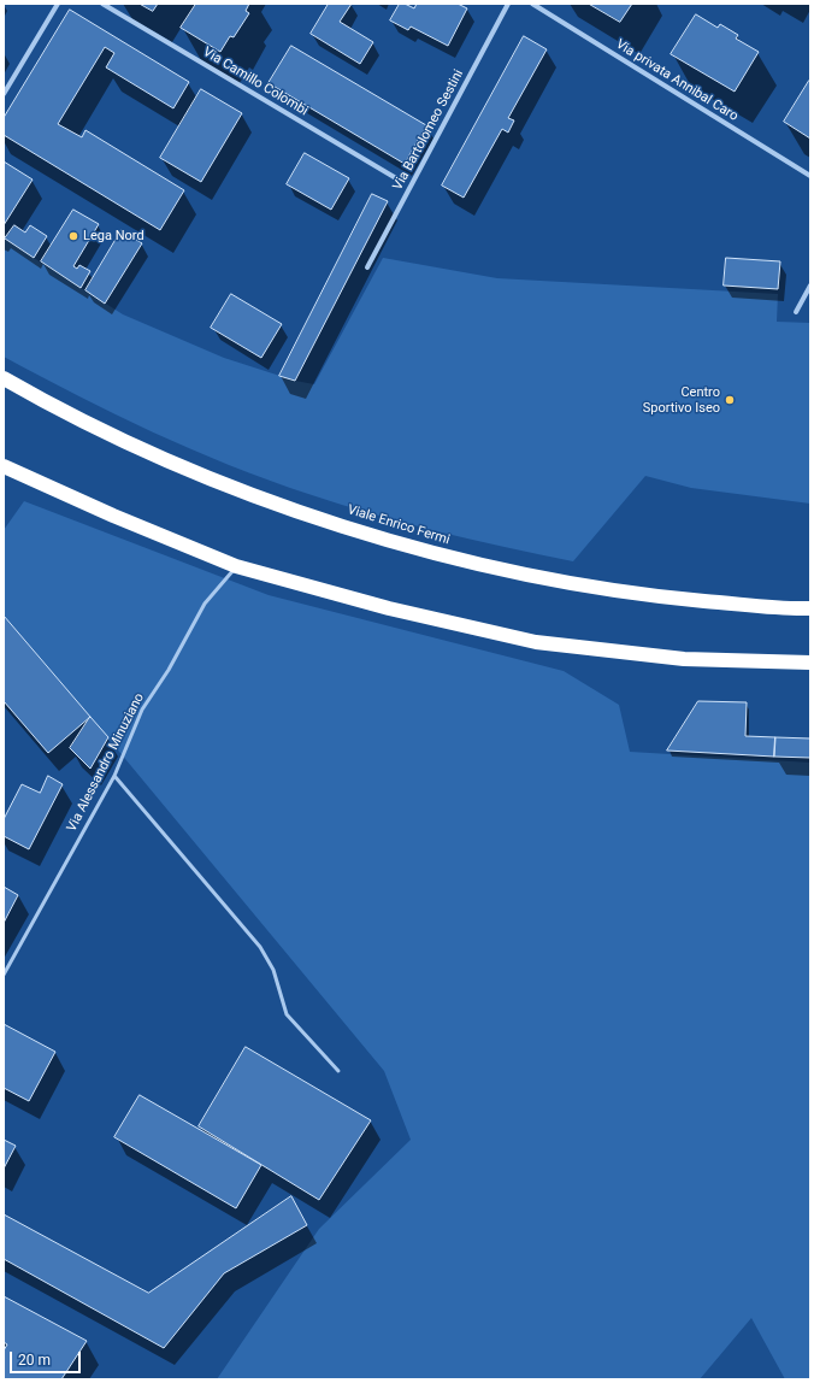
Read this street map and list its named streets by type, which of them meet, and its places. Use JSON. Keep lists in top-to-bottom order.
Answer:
{
  "streets": {
    "highway": ["Viale Enrico Fermi"],
    "street": ["Via privata Annibal Caro", "Via Camillo Colombi", "Via Bartolomeo Sestini"],
    "lane": ["Via Alessandro Minuziano"]
  },
  "places": ["Lega Nord", "Centro Sportivo Iseo"],
  "scale_bar": "20 m"
}
